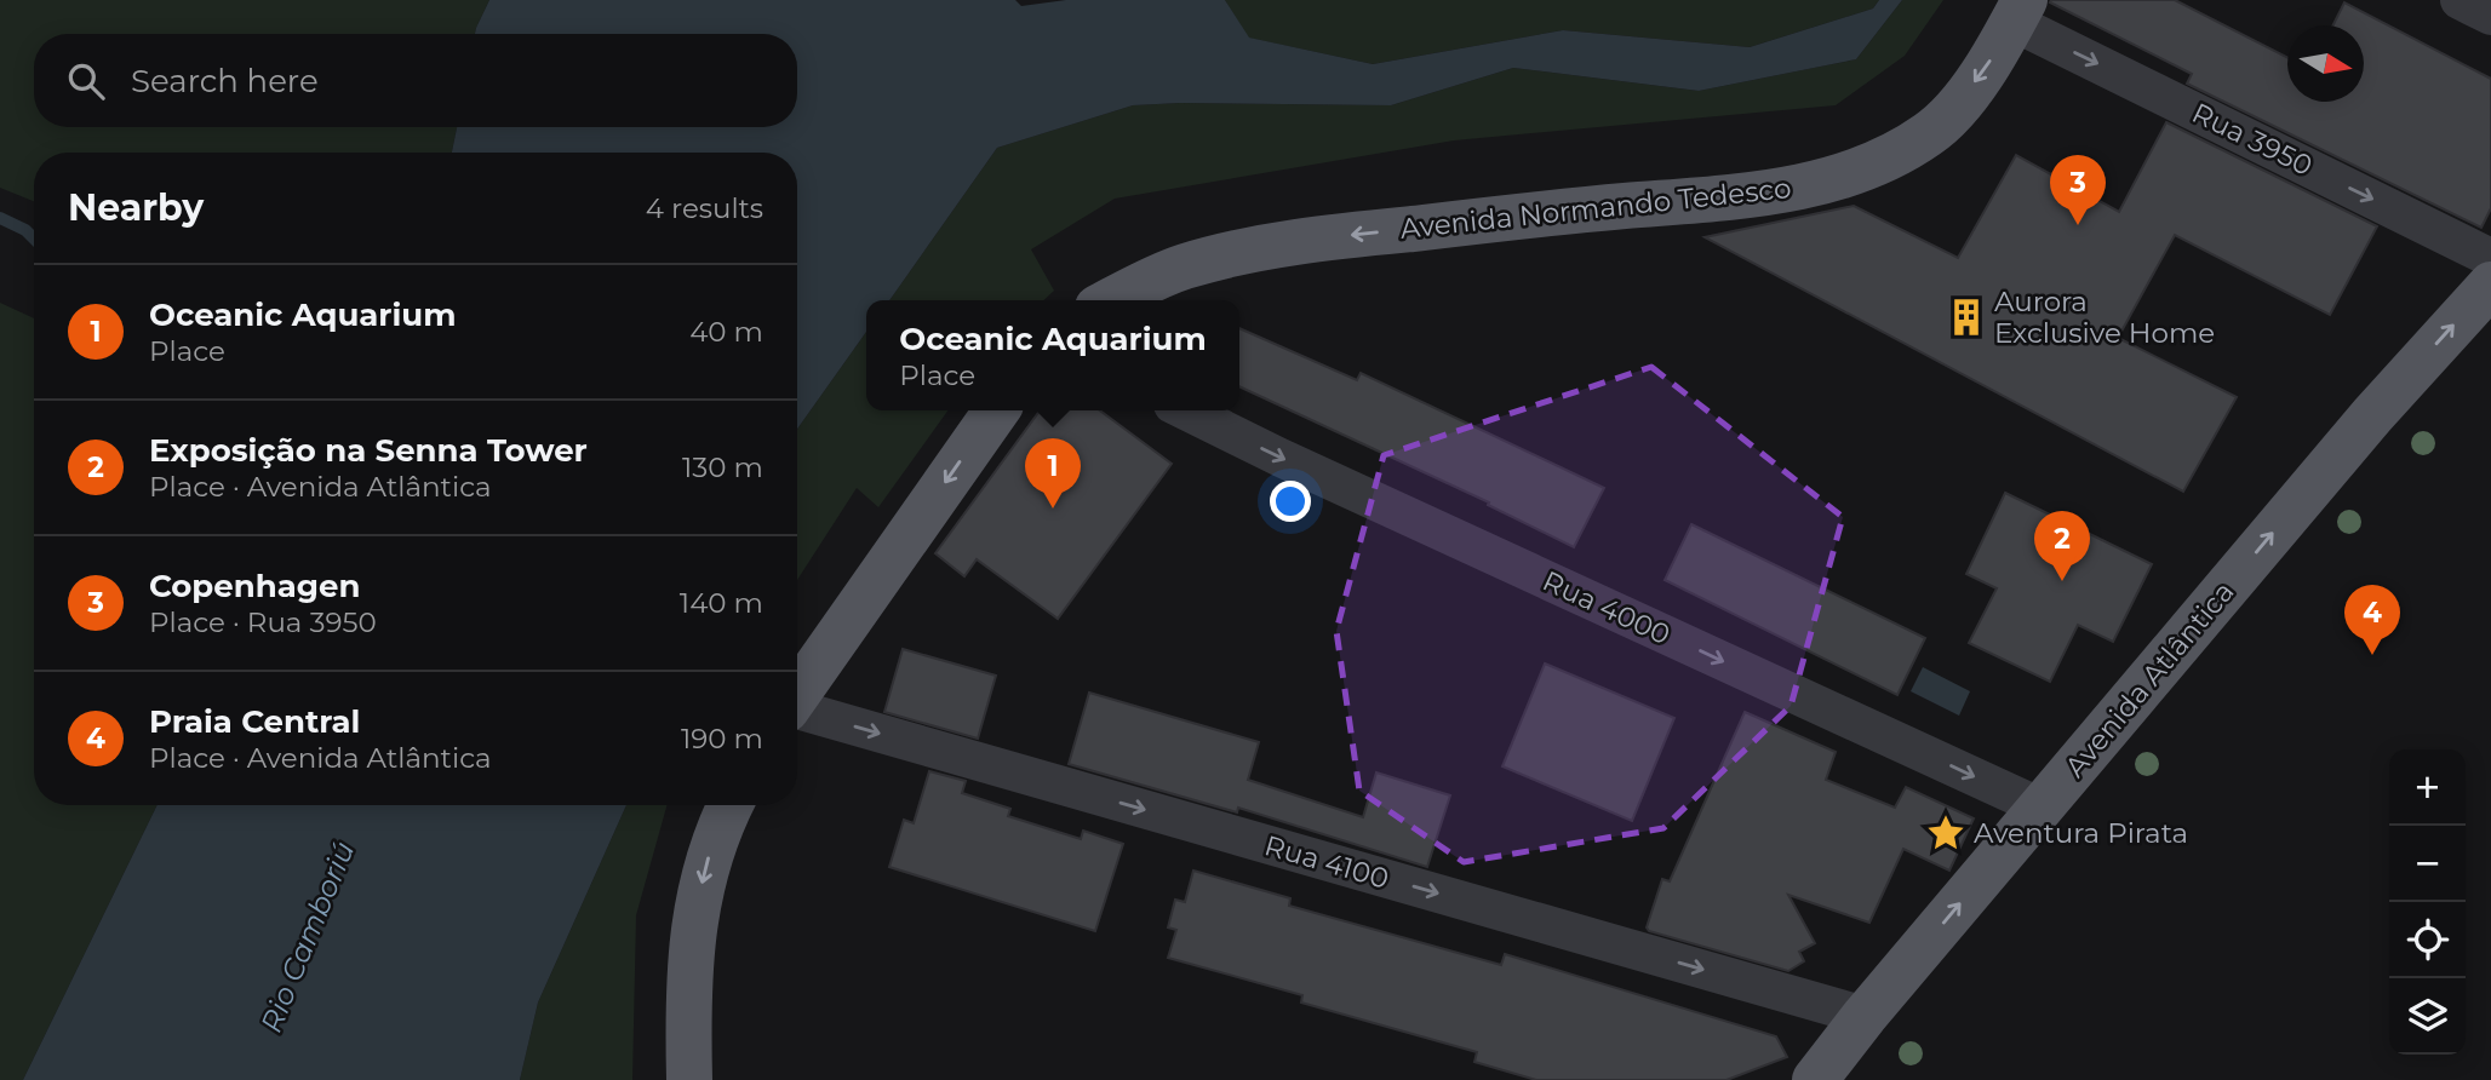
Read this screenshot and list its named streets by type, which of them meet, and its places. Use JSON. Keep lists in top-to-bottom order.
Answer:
{
  "streets": {
    "main road": ["Avenida Normando Tedesco", "Avenida Atlântica"],
    "street": ["Rua 3950", "Rua 4000", "Rua 4100"]
  },
  "crossings": [
    ["Rua 3950", "Avenida Normando Tedesco"],
    ["Rua 4000", "Avenida Atlântica"],
    ["Avenida Atlântica", "Rua 4100"]
  ],
  "one_way": [
    "Rua 3950",
    "Avenida Normando Tedesco",
    "Rua 4000",
    "Avenida Atlântica",
    "Rua 4100"
  ],
  "water": ["Rio Camboriú"],
  "places": {
    "building": ["Aurora Exclusive Home"],
    "place": ["Aventura Pirata"]
  },
  "north": "right",
  "page": {
    "search": "Search here",
    "heading": ["Nearby", "4 results"],
    "pins": [
      "3",
      "1",
      "2",
      "4"
    ],
    "list": [
      {
        "mark": "1",
        "name": "Oceanic Aquarium",
        "note": "Place",
        "value": "40 m"
      },
      {
        "mark": "2",
        "name": "Exposição na Senna Tower",
        "note": "Place · Avenida Atlântica",
        "value": "130 m"
      },
      {
        "mark": "3",
        "name": "Copenhagen",
        "note": "Place · Rua 3950",
        "value": "140 m"
      },
      {
        "mark": "4",
        "name": "Praia Central",
        "note": "Place · Avenida Atlântica",
        "value": "190 m"
      }
    ],
    "popup": ["Oceanic Aquarium", "Place"],
    "map_buttons": ["+", "−"]
  }
}
